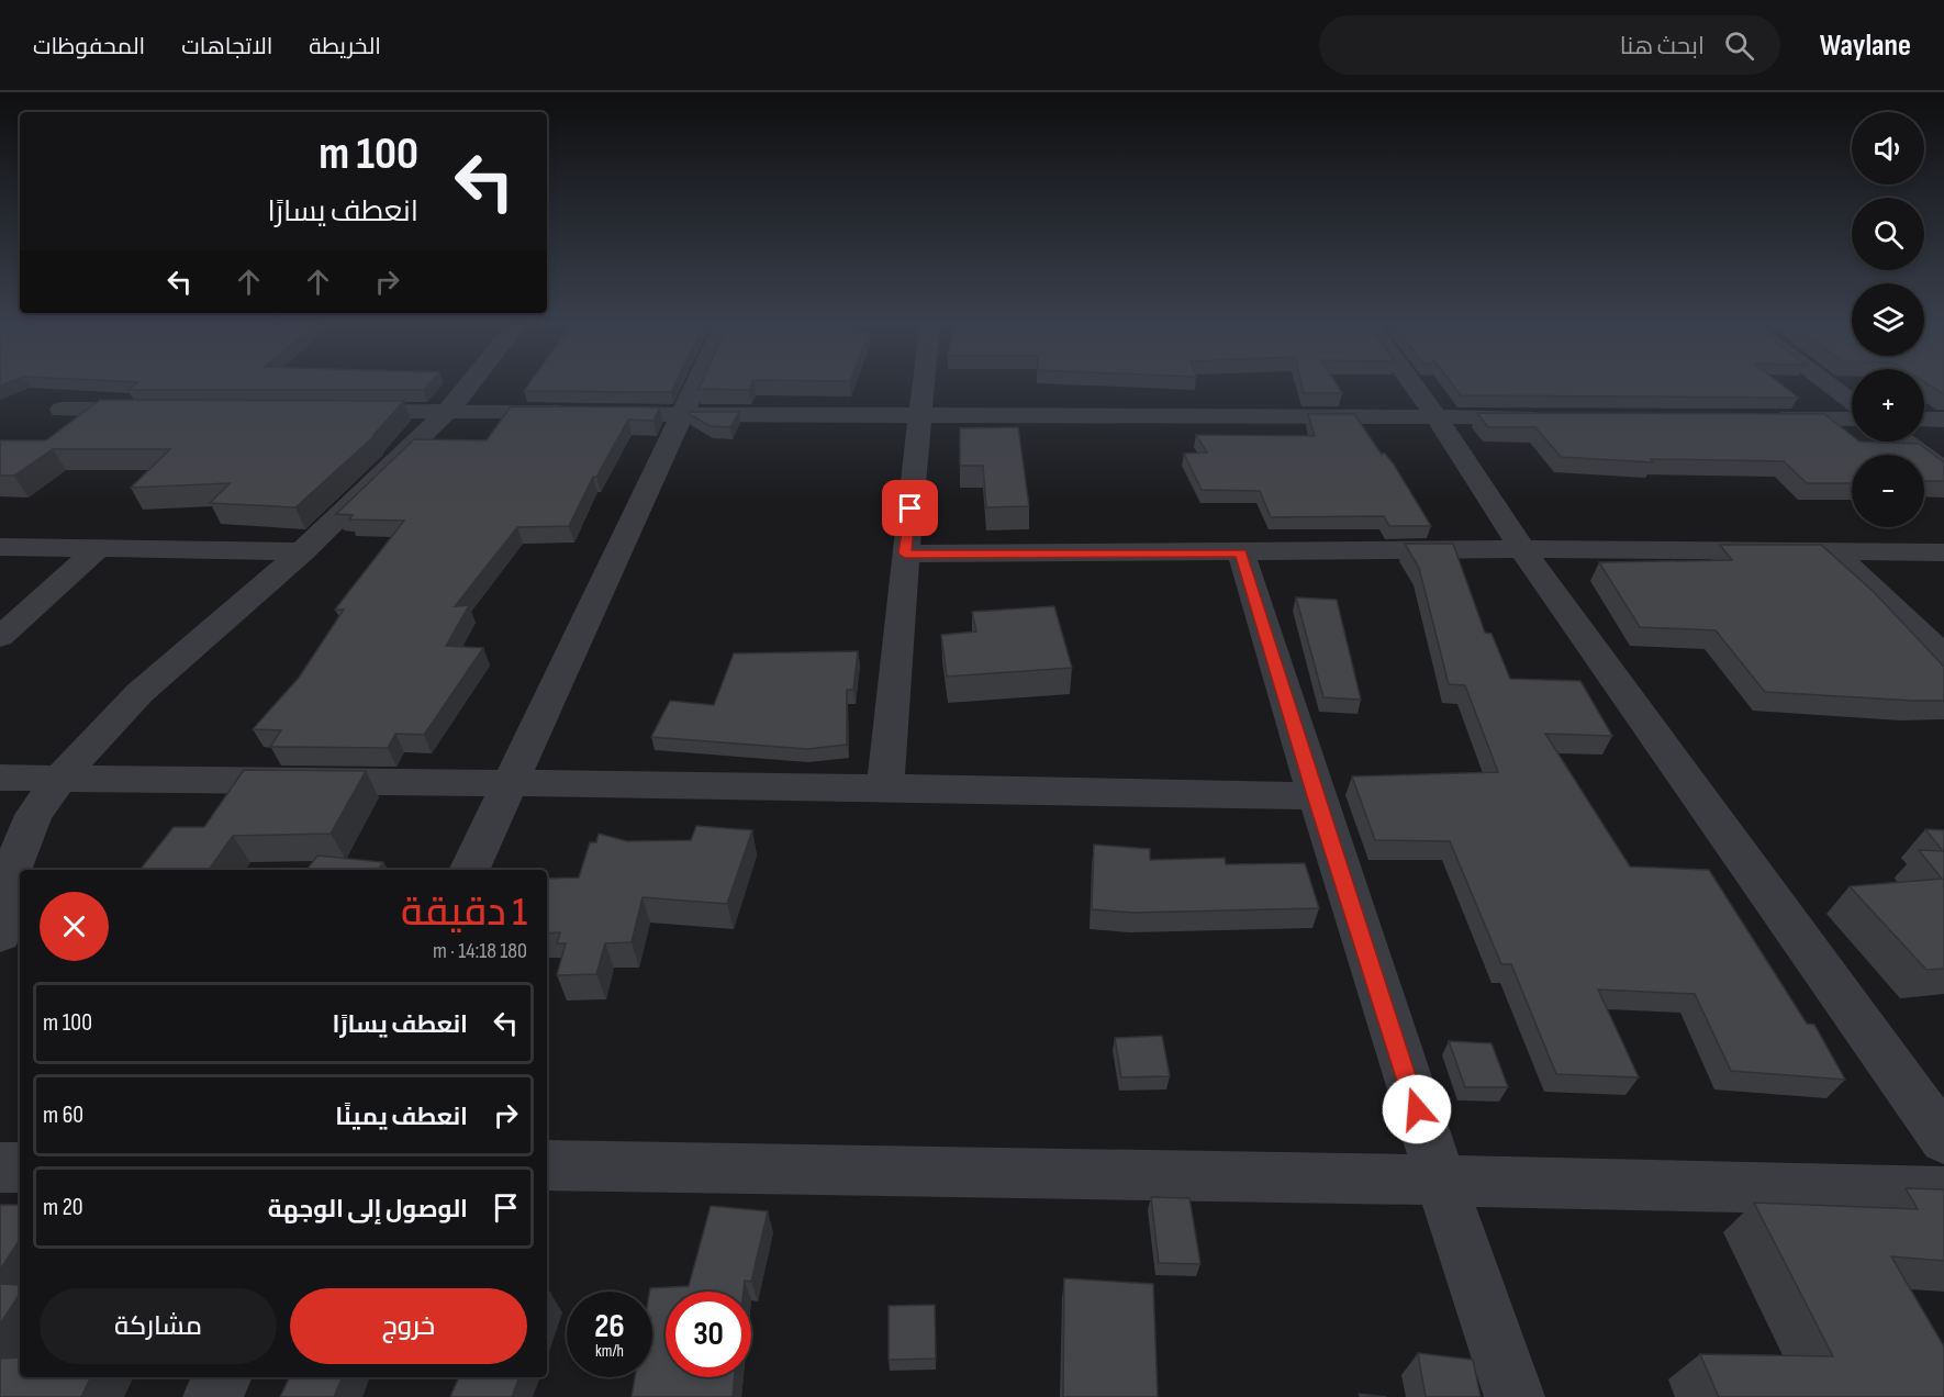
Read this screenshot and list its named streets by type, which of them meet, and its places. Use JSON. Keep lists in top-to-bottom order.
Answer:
{
  "page": {
    "header": "Waylane",
    "search": "ابحث هنا",
    "nav": ["الخريطة", "الاتجاهات", "المحفوظات"],
    "map_buttons": ["+", "−"],
    "turn": ["100 m", "انعطف يسارًا"],
    "heading": ["1 دقيقة", "180 m · 14:18"],
    "list": [
      {
        "name": "انعطف يسارًا",
        "value": "100 m"
      },
      {
        "name": "انعطف يمينًا",
        "value": "60 m"
      },
      {
        "name": "الوصول إلى الوجهة",
        "value": "20 m"
      }
    ],
    "buttons": ["خروج", "مشاركة"],
    "speed": "26 km/h",
    "limit": "30"
  }
}
